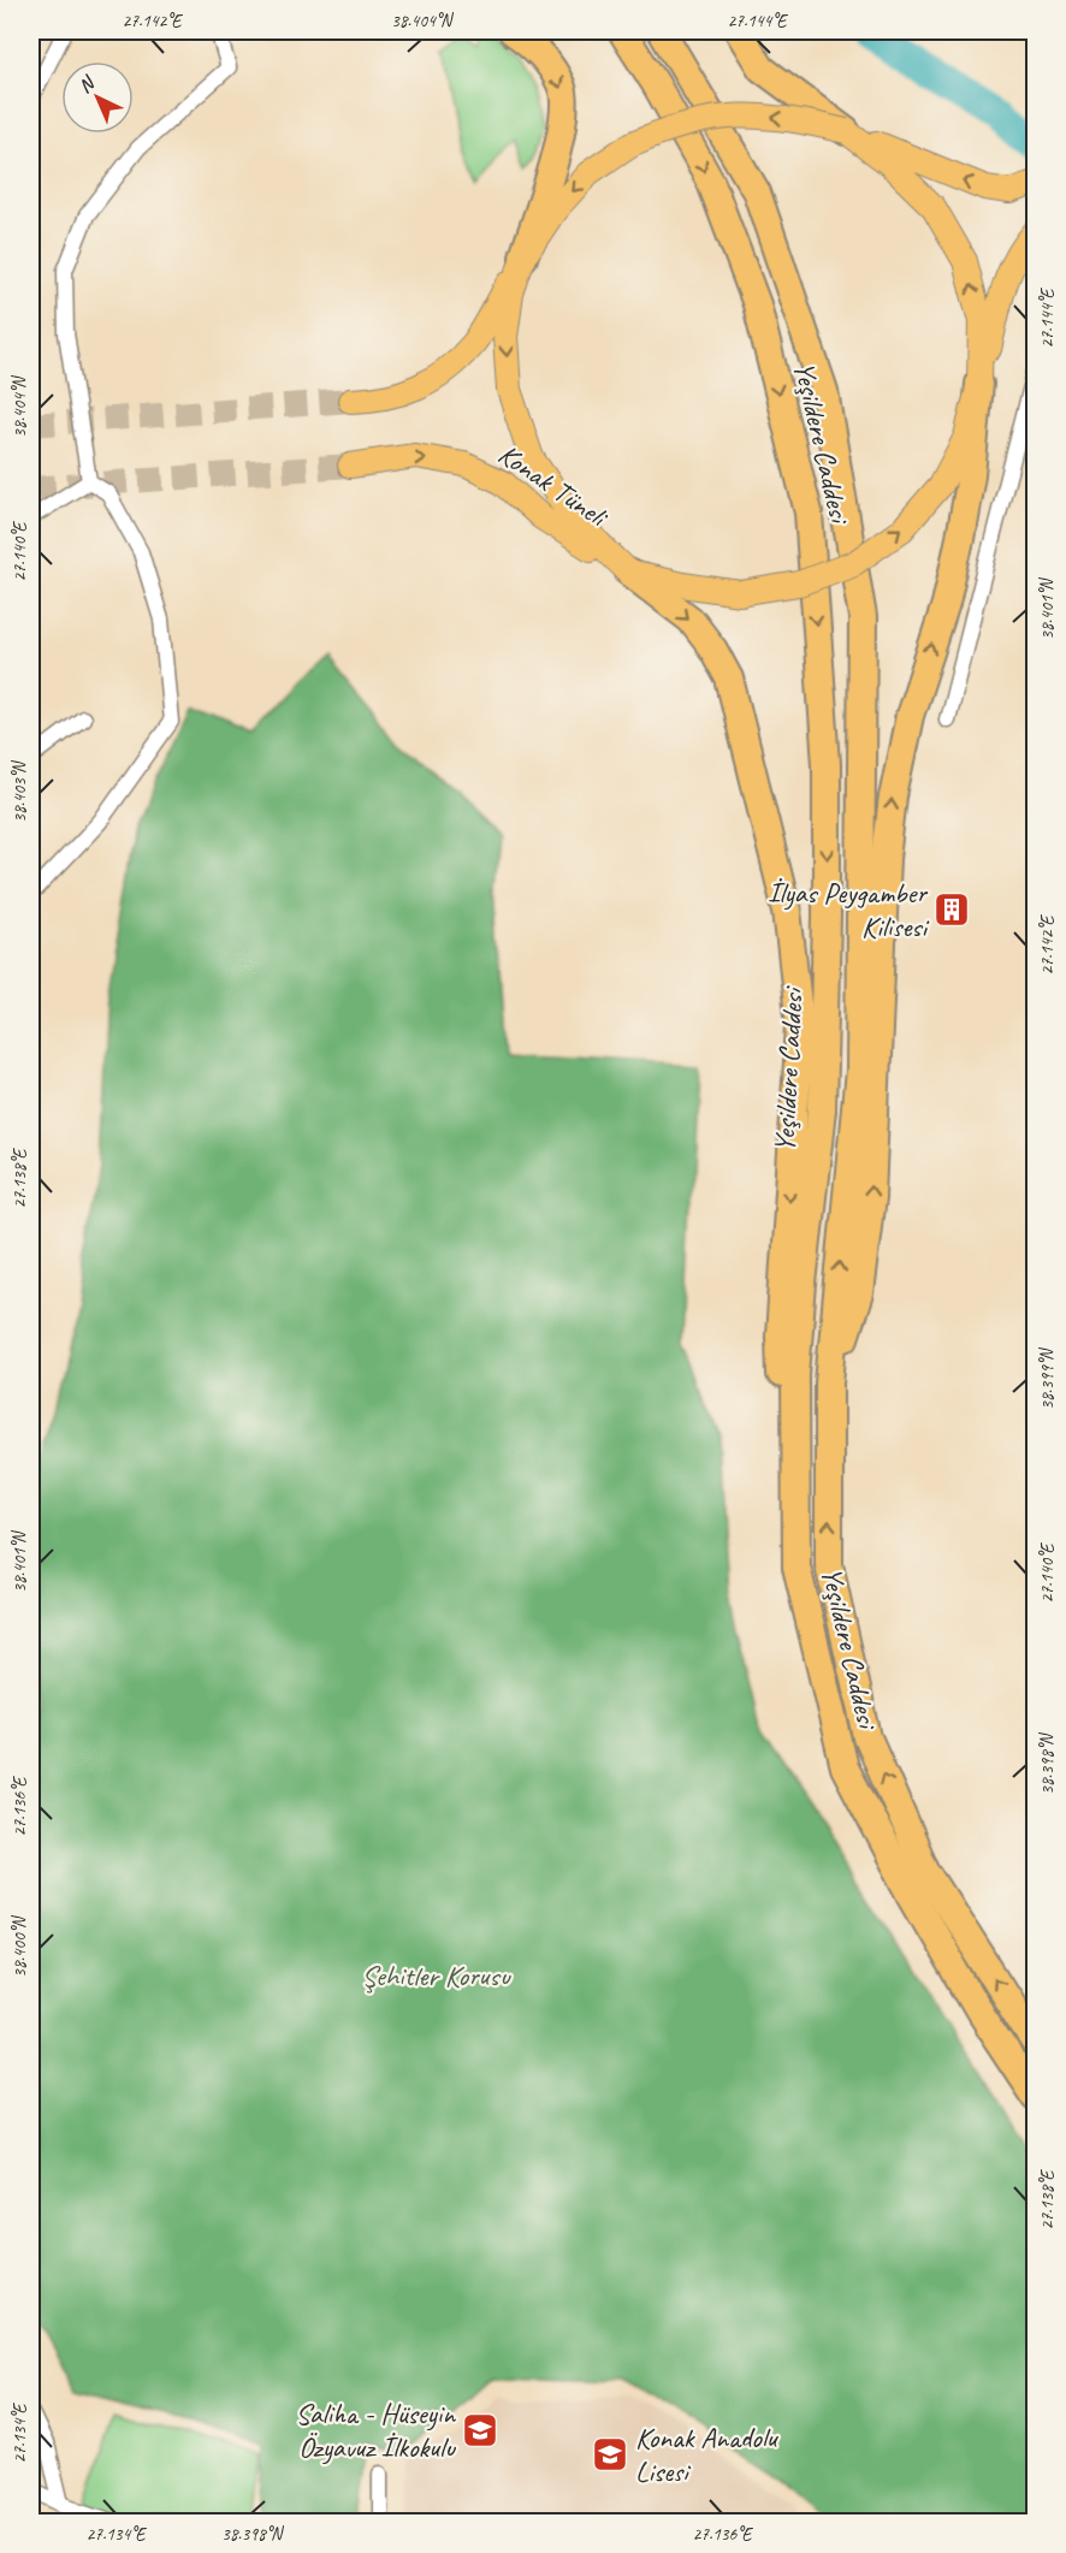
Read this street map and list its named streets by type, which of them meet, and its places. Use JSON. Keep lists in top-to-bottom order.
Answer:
{
  "streets": {
    "highway": ["Yeşildere Caddesi"],
    "main road": ["Konak Tüneli"]
  },
  "one_way": ["Konak Tüneli"],
  "parks": ["Şehitler Korusu"],
  "places": {
    "building": ["İlyas Peygamber Kilisesi"],
    "school or university": ["Saliha - Hüseyin Özyavuz İlkokulu", "Konak Anadolu Lisesi"]
  },
  "north": "top left",
  "coordinates": [
    "27.142°E",
    "38.404°N",
    "27.144°E",
    "27.140°E",
    "38.401°N",
    "38.403°N",
    "27.138°E",
    "38.399°N",
    "38.398°N",
    "27.136°E",
    "38.400°N",
    "27.134°E"
  ]
}
